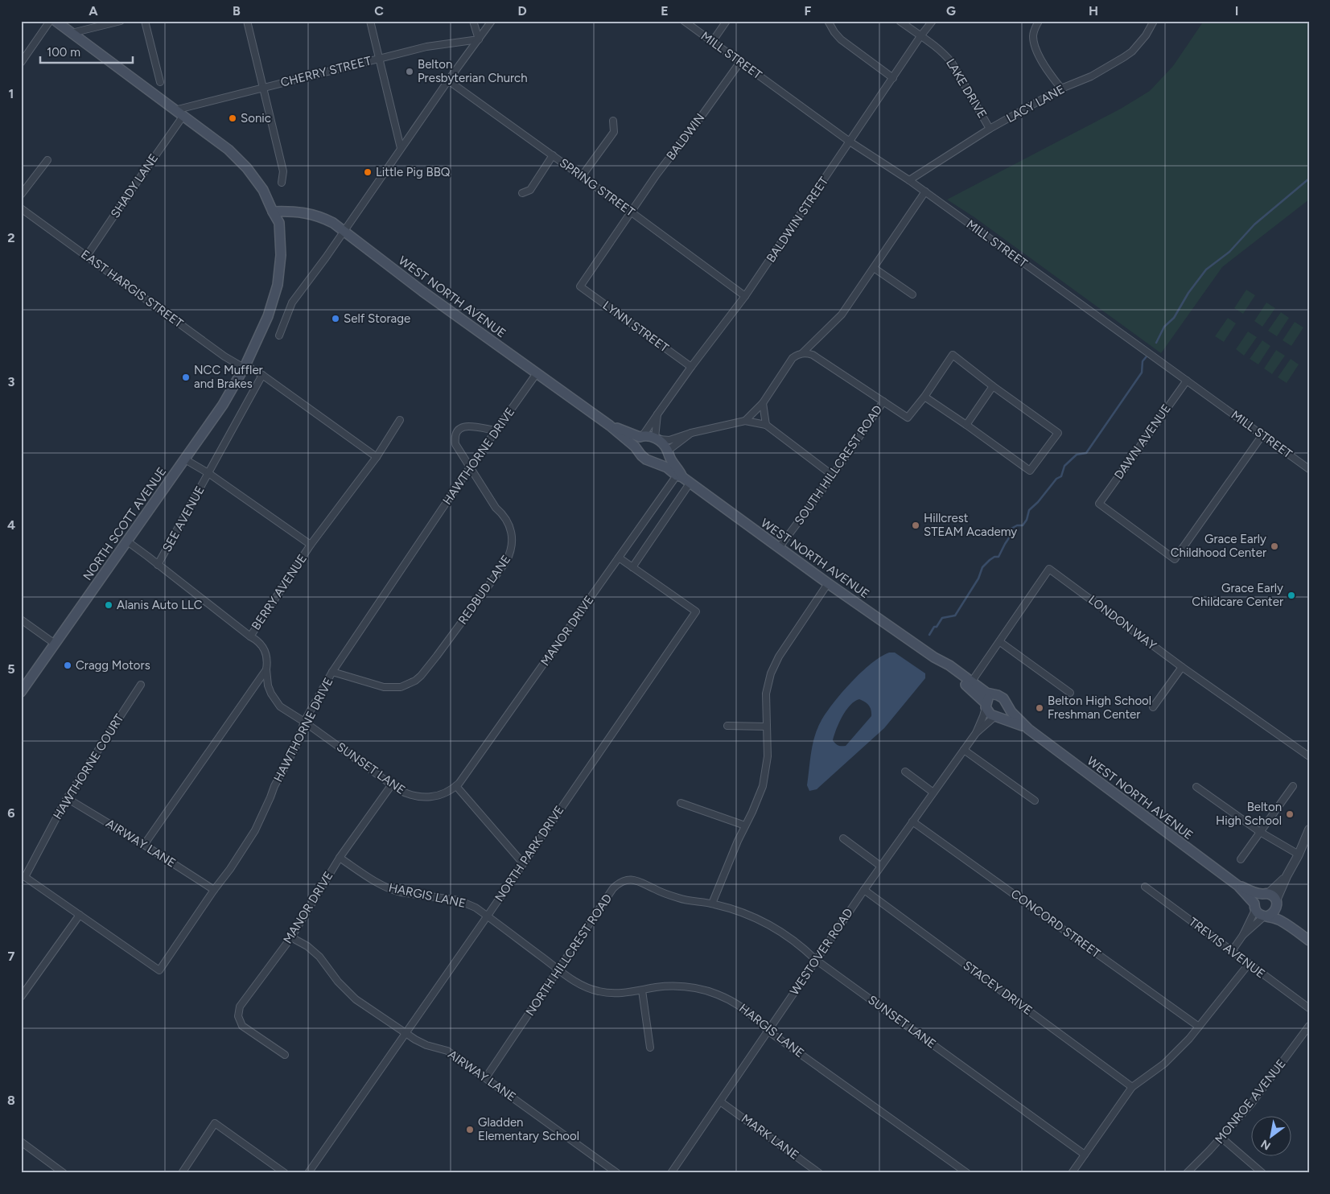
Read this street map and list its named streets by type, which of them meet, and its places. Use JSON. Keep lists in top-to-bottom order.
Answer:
{
  "streets": {
    "main road": ["WEST NORTH AVENUE", "NORTH SCOTT AVENUE"],
    "street": [
      "MILL STREET",
      "CHERRY STREET",
      "LAKE DRIVE",
      "LACY LANE",
      "BALDWIN",
      "SHADY LANE",
      "SPRING STREET",
      "BALDWIN STREET",
      "EAST HARGIS STREET",
      "LYNN STREET",
      "DAWN AVENUE",
      "HAWTHORNE DRIVE",
      "SOUTH HILLCREST ROAD",
      "SEE AVENUE",
      "REDBUD LANE",
      "BERRY AVENUE",
      "LONDON WAY",
      "MANOR DRIVE",
      "HAWTHORNE COURT",
      "SUNSET LANE",
      "AIRWAY LANE",
      "NORTH PARK DRIVE",
      "HARGIS LANE",
      "CONCORD STREET",
      "TREVIS AVENUE",
      "WESTOVER ROAD",
      "NORTH HILLCREST ROAD",
      "STACEY DRIVE",
      "MONROE AVENUE",
      "MARK LANE"
    ]
  },
  "crossings": [
    ["MILL STREET", "LACY LANE"],
    ["MILL STREET", "BALDWIN"],
    ["MILL STREET", "BALDWIN STREET"],
    ["MILL STREET", "DAWN AVENUE"],
    ["CHERRY STREET", "NORTH SCOTT AVENUE"],
    ["LAKE DRIVE", "LACY LANE"],
    ["LAKE DRIVE", "BALDWIN STREET"],
    ["BALDWIN", "SPRING STREET"],
    ["BALDWIN", "LYNN STREET"],
    ["SHADY LANE", "EAST HARGIS STREET"],
    ["SHADY LANE", "NORTH SCOTT AVENUE"],
    ["SPRING STREET", "BALDWIN STREET"],
    ["BALDWIN STREET", "WEST NORTH AVENUE"],
    ["BALDWIN STREET", "LYNN STREET"],
    ["EAST HARGIS STREET", "NORTH SCOTT AVENUE"],
    ["EAST HARGIS STREET", "BERRY AVENUE"],
    ["WEST NORTH AVENUE", "HAWTHORNE DRIVE"],
    ["WEST NORTH AVENUE", "SOUTH HILLCREST ROAD"],
    ["WEST NORTH AVENUE", "NORTH SCOTT AVENUE"],
    ["WEST NORTH AVENUE", "LONDON WAY"],
    ["WEST NORTH AVENUE", "MANOR DRIVE"],
    ["WEST NORTH AVENUE", "WESTOVER ROAD"],
    ["HAWTHORNE DRIVE", "REDBUD LANE"],
    ["HAWTHORNE DRIVE", "HAWTHORNE COURT"],
    ["HAWTHORNE DRIVE", "SUNSET LANE"],
    ["HAWTHORNE DRIVE", "AIRWAY LANE"],
    ["BERRY AVENUE", "SUNSET LANE"],
    ["MANOR DRIVE", "SUNSET LANE"],
    ["MANOR DRIVE", "AIRWAY LANE"],
    ["MANOR DRIVE", "NORTH PARK DRIVE"],
    ["MANOR DRIVE", "HARGIS LANE"],
    ["HAWTHORNE COURT", "AIRWAY LANE"],
    ["SUNSET LANE", "WESTOVER ROAD"],
    ["SUNSET LANE", "NORTH HILLCREST ROAD"],
    ["AIRWAY LANE", "NORTH PARK DRIVE"],
    ["AIRWAY LANE", "NORTH HILLCREST ROAD"],
    ["NORTH PARK DRIVE", "HARGIS LANE"],
    ["HARGIS LANE", "WESTOVER ROAD"],
    ["HARGIS LANE", "NORTH HILLCREST ROAD"],
    ["CONCORD STREET", "WESTOVER ROAD"],
    ["WESTOVER ROAD", "STACEY DRIVE"],
    ["WESTOVER ROAD", "MARK LANE"]
  ],
  "places": [
    "Belton Presbyterian Church",
    "Sonic",
    "Little Pig BBQ",
    "Self Storage",
    "NCC Muffler and Brakes",
    "Hillcrest STEAM Academy",
    "Grace Early Childhood Center",
    "Grace Early Childcare Center",
    "Alanis Auto LLC",
    "Cragg Motors",
    "Belton High School Freshman Center",
    "Belton High School",
    "Gladden Elementary School"
  ],
  "scale_bar": "100 m",
  "north": "bottom left",
  "grid": {
    "columns": [
      "A",
      "B",
      "C",
      "D",
      "E",
      "F",
      "G",
      "H",
      "I"
    ],
    "rows": [
      "1",
      "2",
      "3",
      "4",
      "5",
      "6",
      "7",
      "8"
    ]
  }
}
